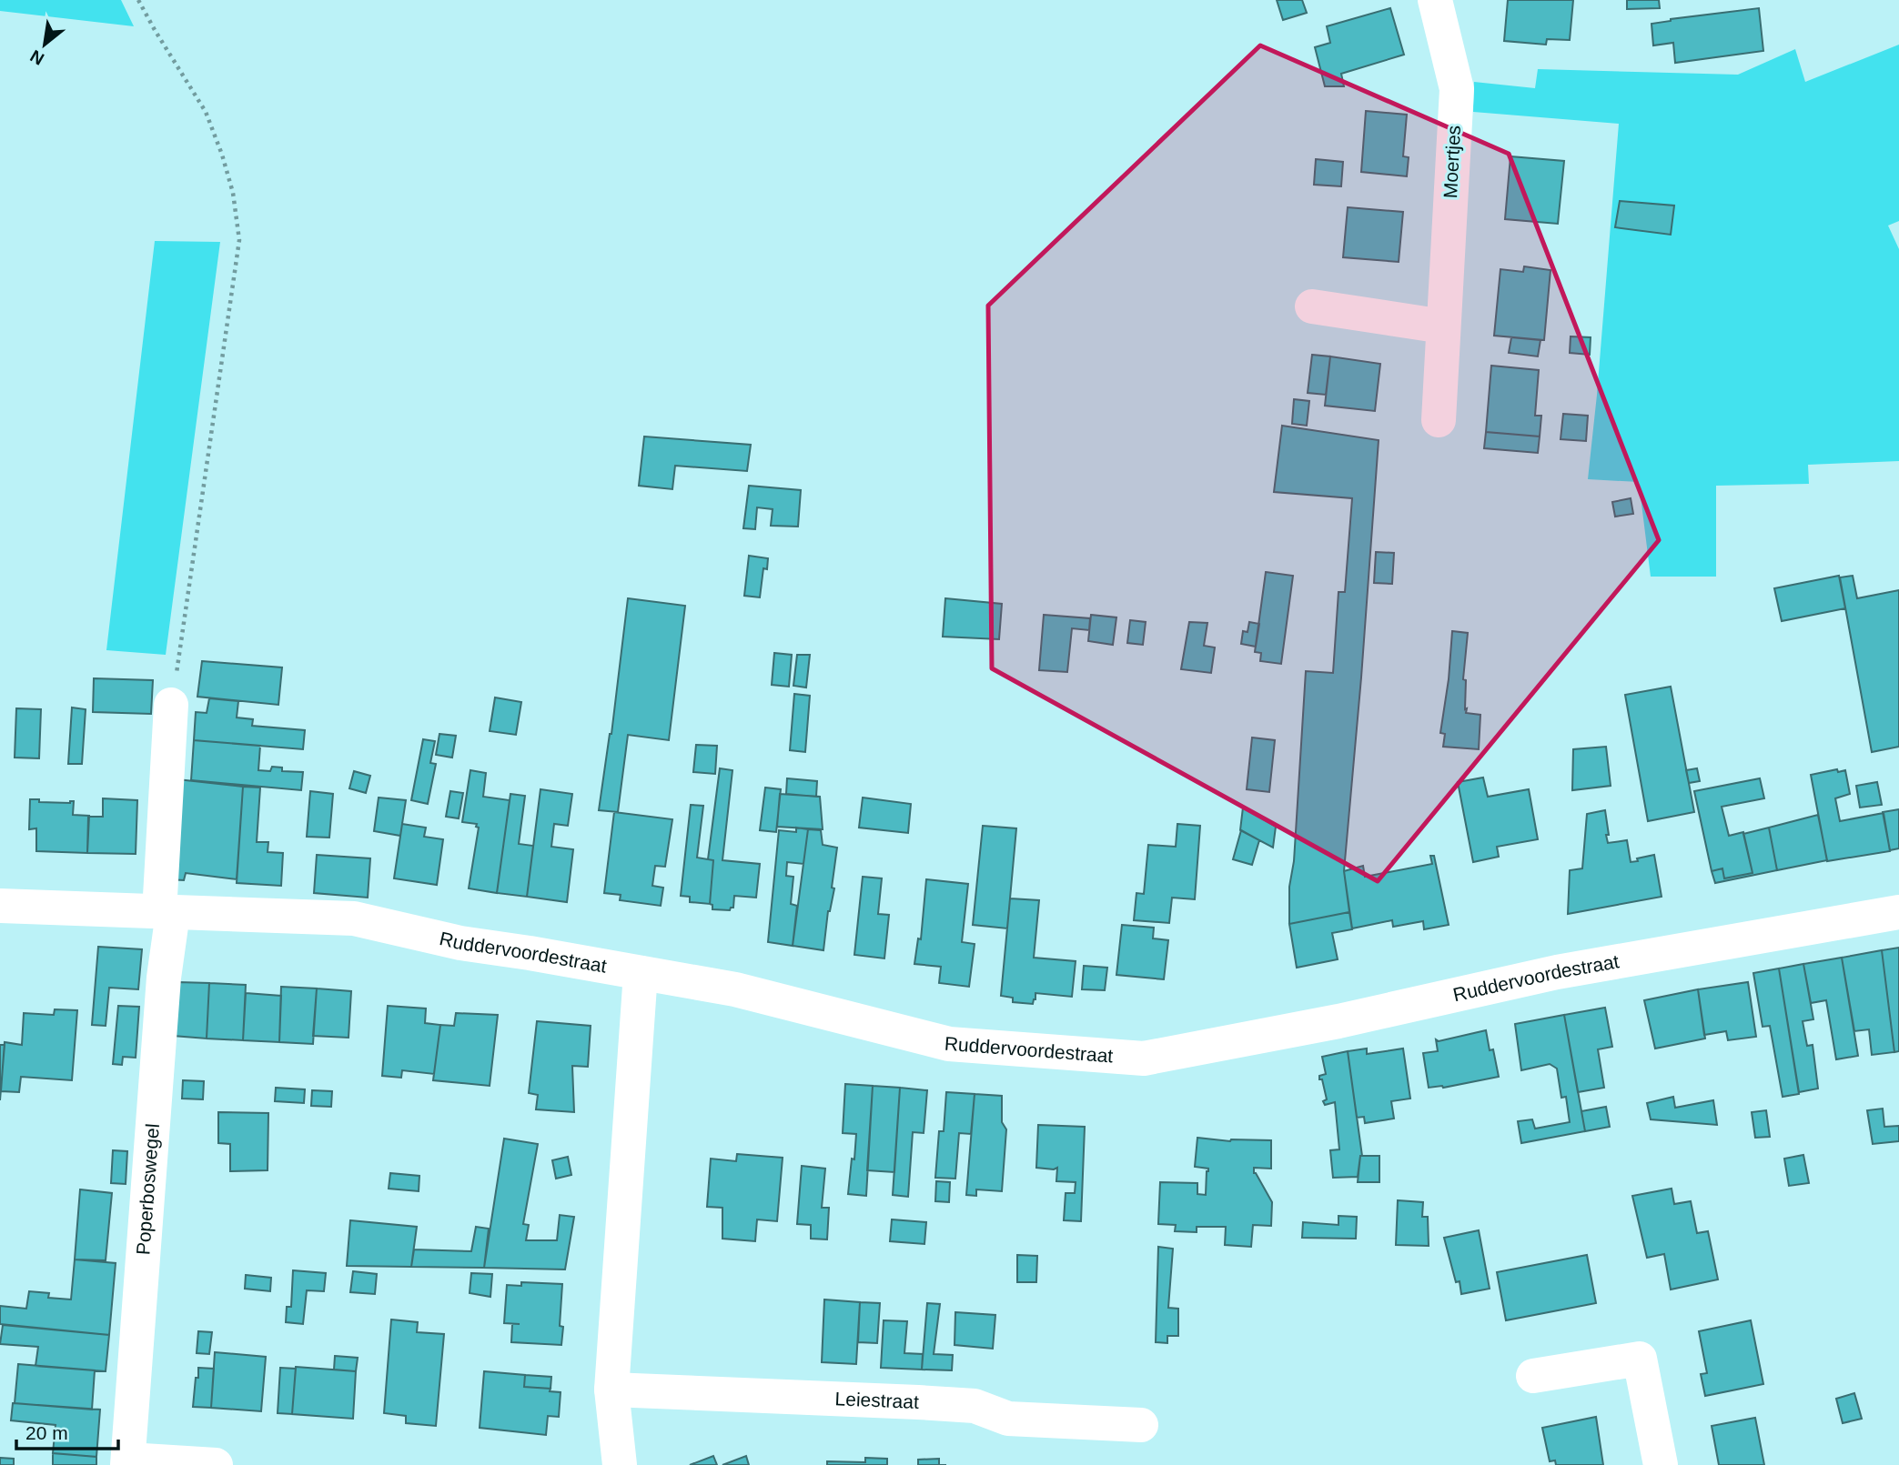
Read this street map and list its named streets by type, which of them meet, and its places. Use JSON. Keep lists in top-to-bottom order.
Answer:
{
  "streets": {
    "street": [
      "Moertjes",
      "Ruddervoordestraat",
      "Poperboswegel",
      "Leiestraat"
    ]
  },
  "crossings": [
    ["Ruddervoordestraat", "Poperboswegel"]
  ],
  "scale_bar": "20 m",
  "north": "bottom left"
}
